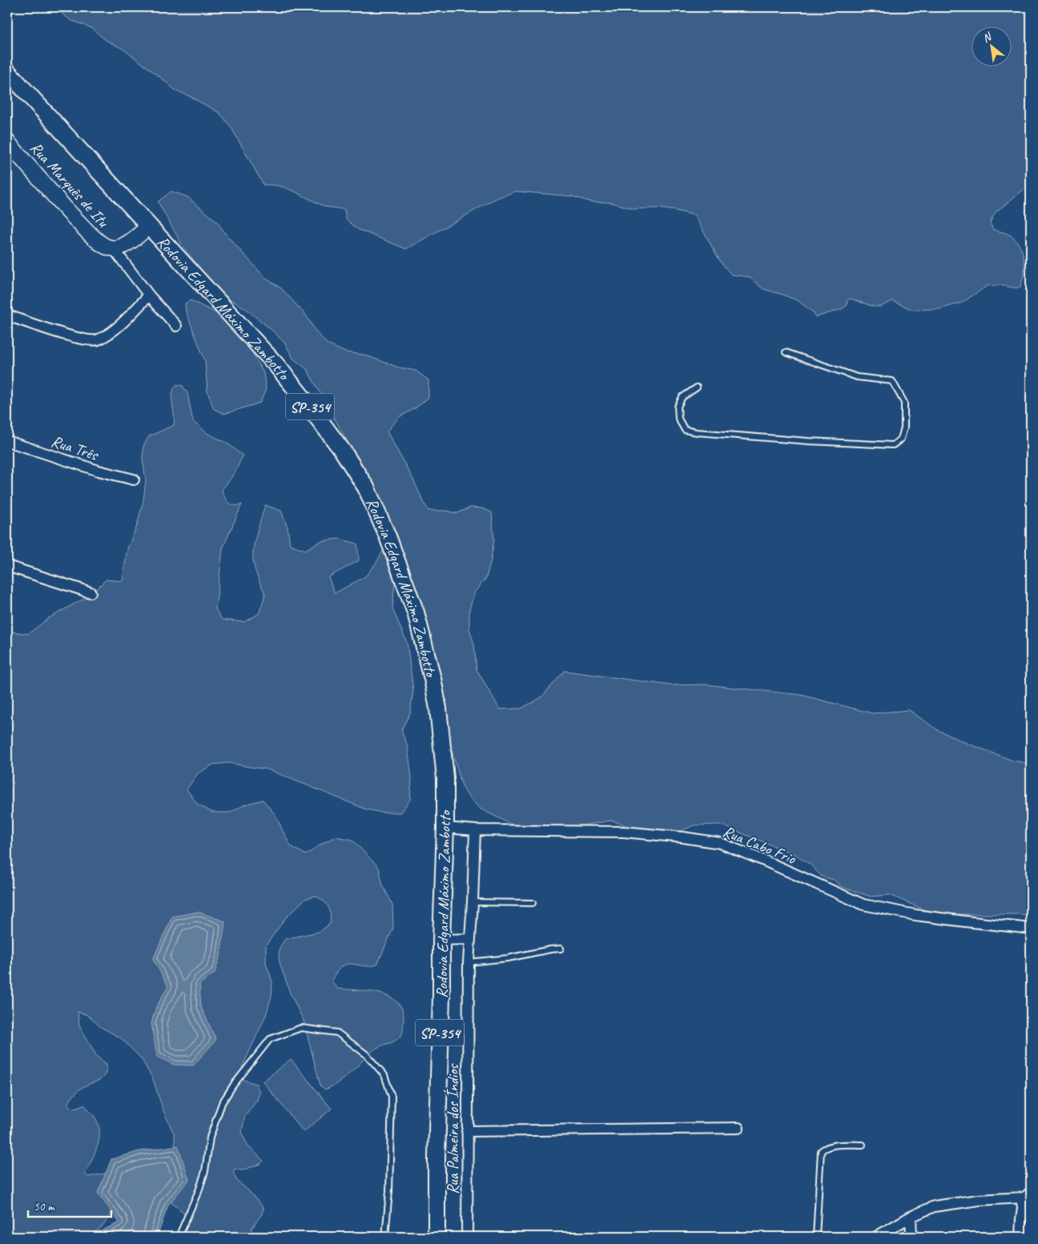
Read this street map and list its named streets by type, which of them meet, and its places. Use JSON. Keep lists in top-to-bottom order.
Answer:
{
  "streets": {
    "main road": ["Rua Marquês de Itu", "Rodovia Edgard Máximo Zambotto", "SP-354"],
    "street": ["Rua Três", "Rua Cabo Frio", "Rua Palmeira dos Índios"]
  },
  "crossings": [
    ["Rua Marquês de Itu", "Rodovia Edgard Máximo Zambotto"],
    ["Rodovia Edgard Máximo Zambotto", "Rua Cabo Frio"],
    ["Rua Cabo Frio", "Rua Palmeira dos Índios"]
  ],
  "scale_bar": "50 m",
  "north": "top left"
}
